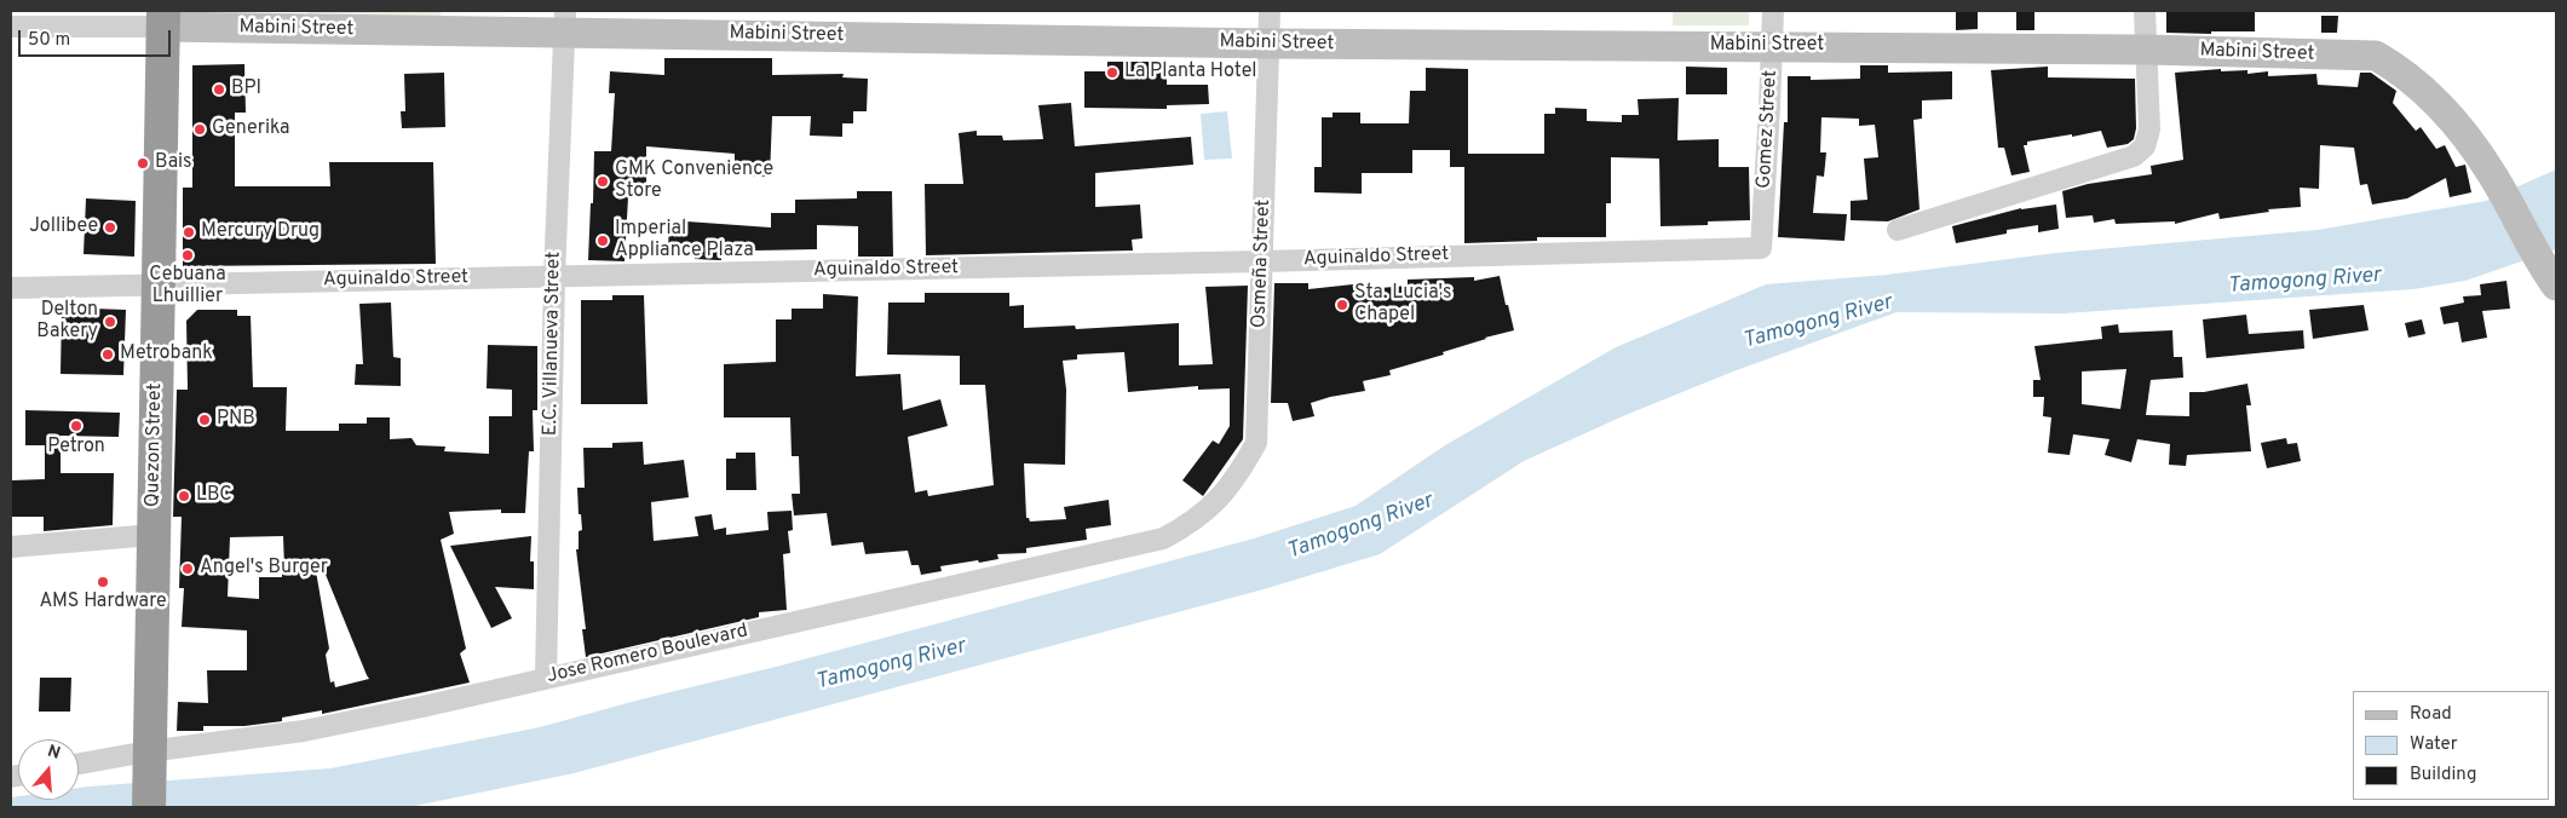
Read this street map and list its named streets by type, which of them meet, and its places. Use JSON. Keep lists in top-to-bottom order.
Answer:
{
  "streets": {
    "highway": ["Quezon Street"],
    "street": [
      "Mabini Street",
      "Gomez Street",
      "Aguinaldo Street",
      "Osmeña Street",
      "E.C. Villanueva Street",
      "Jose Romero Boulevard"
    ]
  },
  "crossings": [
    ["Mabini Street", "Gomez Street"],
    ["Mabini Street", "Osmeña Street"],
    ["Mabini Street", "E.C. Villanueva Street"],
    ["Mabini Street", "Quezon Street"],
    ["Gomez Street", "Aguinaldo Street"],
    ["Aguinaldo Street", "Osmeña Street"],
    ["Aguinaldo Street", "E.C. Villanueva Street"],
    ["Aguinaldo Street", "Quezon Street"],
    ["Osmeña Street", "Jose Romero Boulevard"],
    ["E.C. Villanueva Street", "Jose Romero Boulevard"],
    ["Quezon Street", "Jose Romero Boulevard"]
  ],
  "water": ["Tamogong River"],
  "places": [
    "La Planta Hotel",
    "BPI",
    "Generika",
    "Bais",
    "GMK Convenience Store",
    "Jollibee",
    "Mercury Drug",
    "Imperial Appliance Plaza",
    "Cebuana Lhuillier",
    "Sta. Lucia's Chapel",
    "Delton Bakery",
    "Metrobank",
    "PNB",
    "Petron",
    "LBC",
    "Angel's Burger",
    "AMS Hardware"
  ],
  "legend": ["Road", "Water", "Building"],
  "scale_bar": "50 m",
  "north": "top"
}
